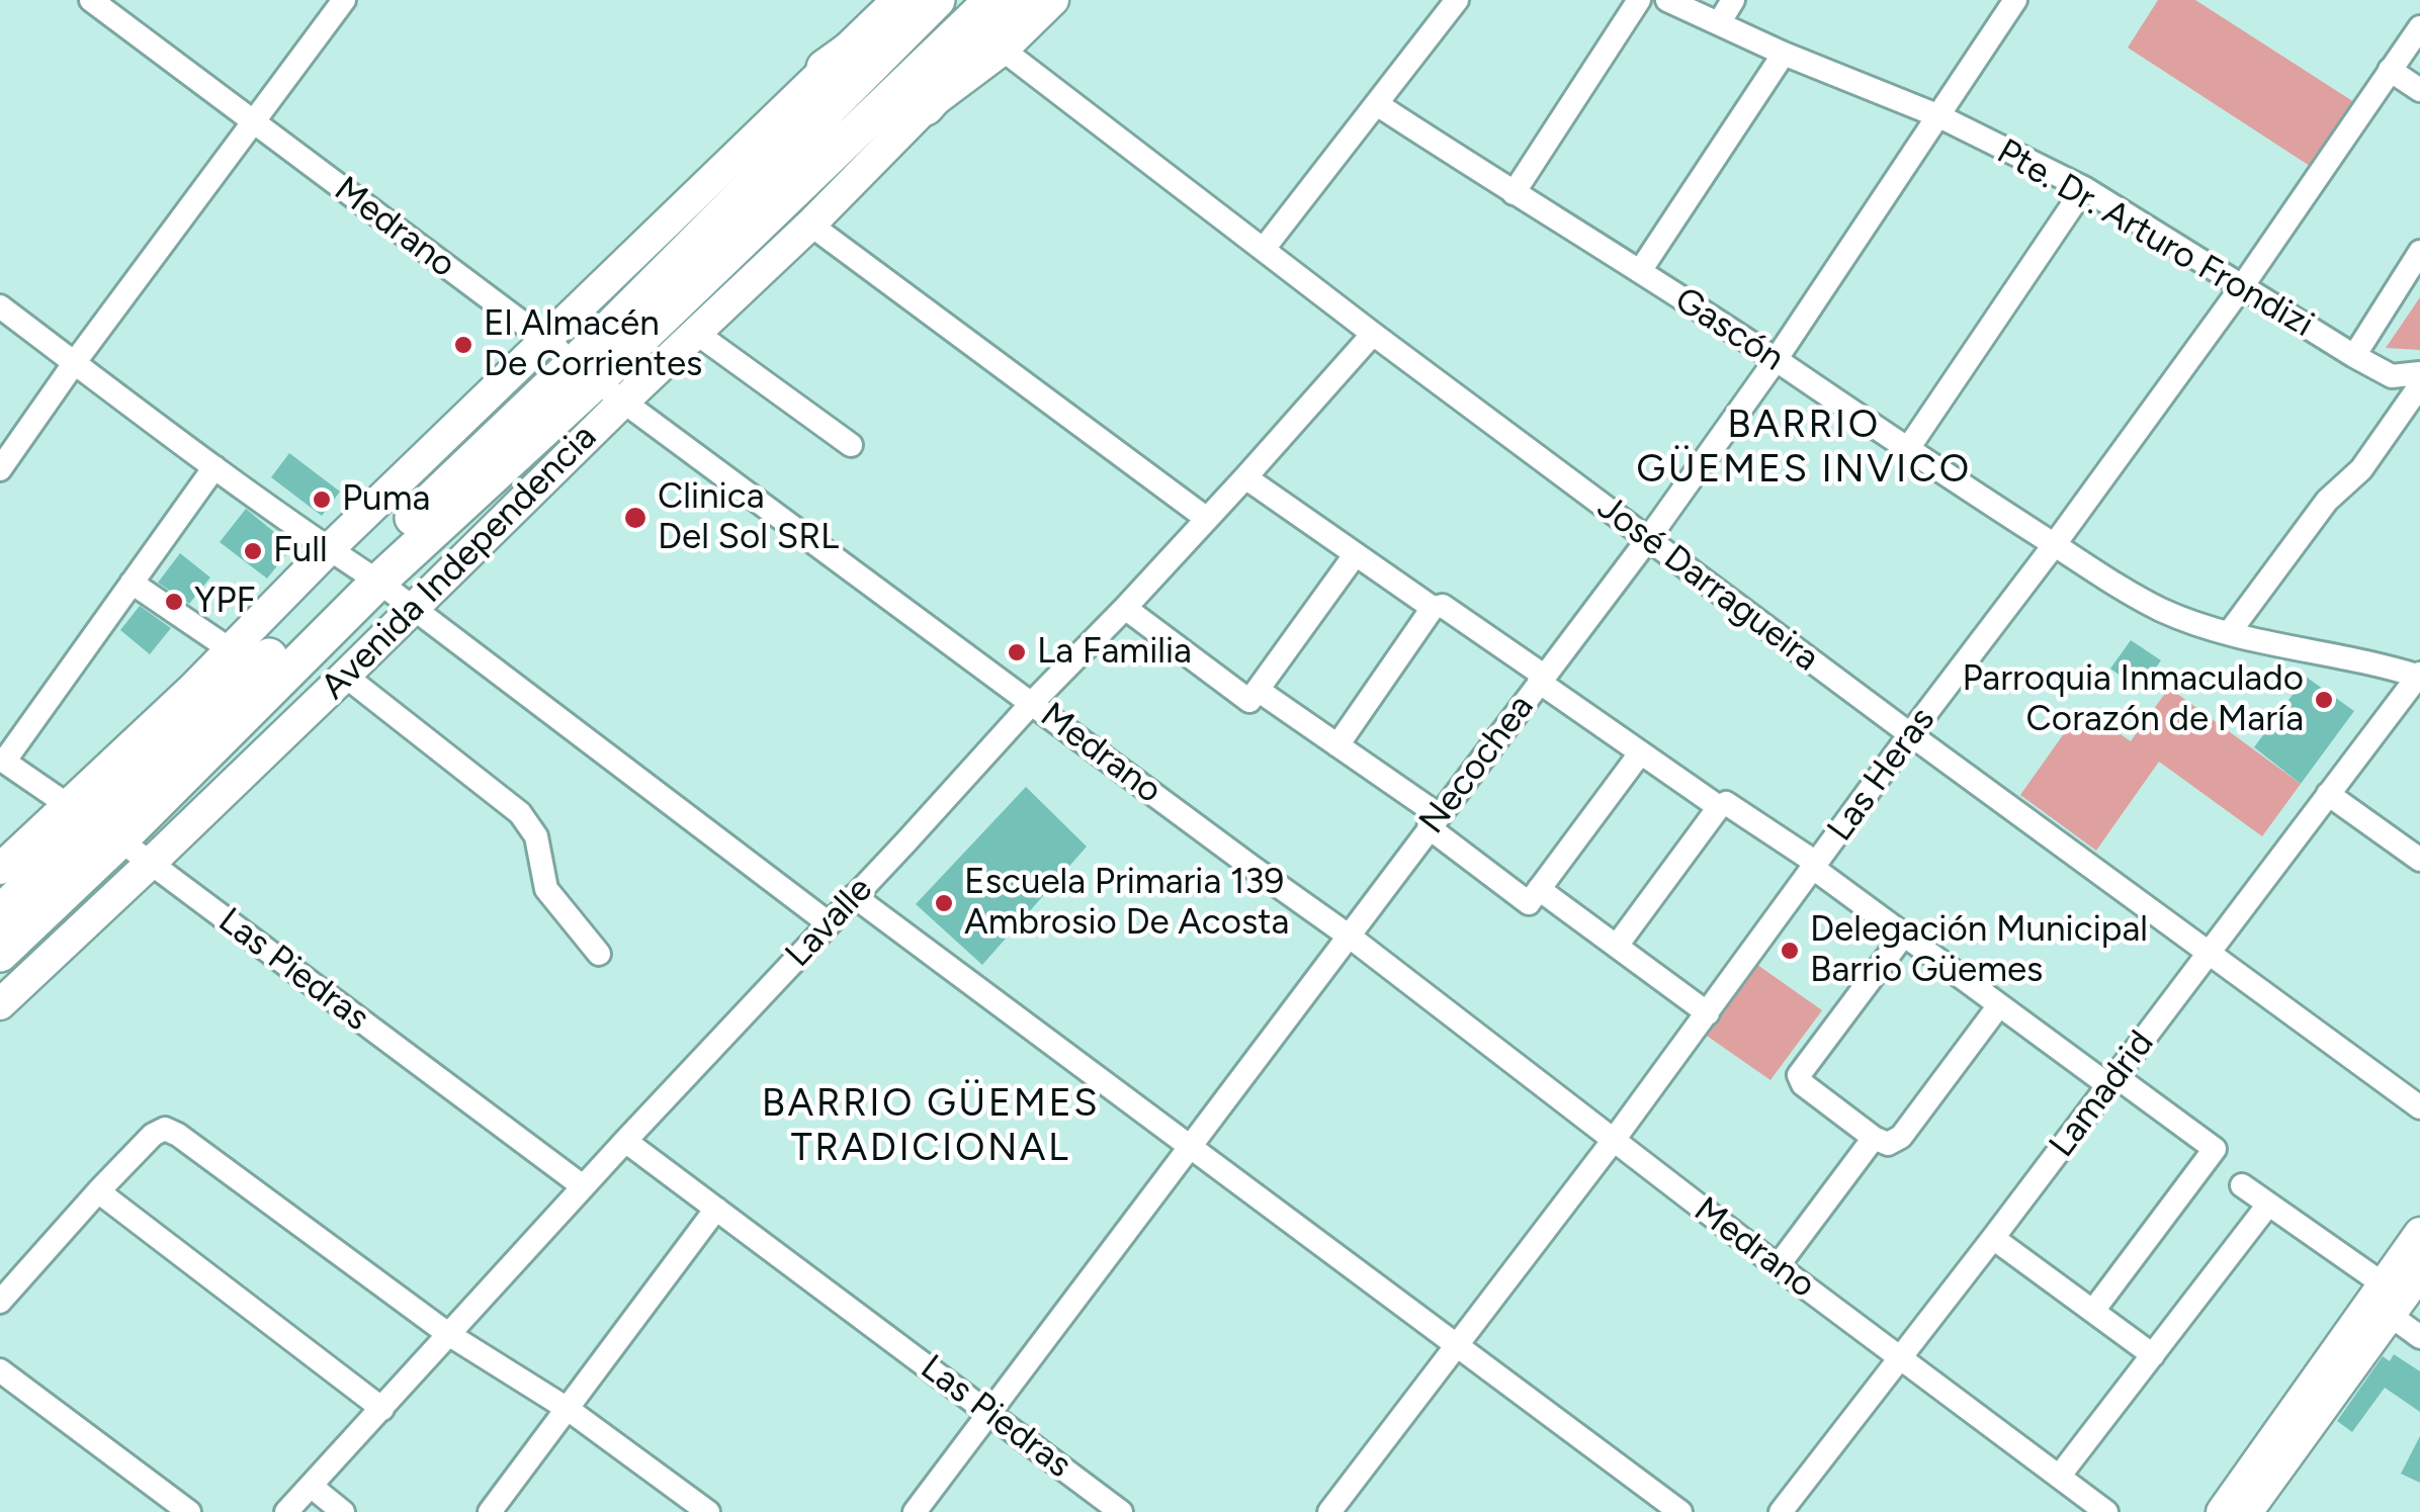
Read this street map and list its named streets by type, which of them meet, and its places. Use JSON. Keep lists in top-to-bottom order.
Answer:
{
  "streets": {
    "highway": ["Avenida Independencia"],
    "street": [
      "Medrano",
      "Pte. Dr. Arturo Frondizi",
      "Gascón",
      "José Darragueira",
      "Necochea",
      "Las Heras",
      "Lavalle",
      "Las Piedras",
      "Lamadrid"
    ]
  },
  "crossings": [
    ["Medrano", "Avenida Independencia"],
    ["Medrano", "Necochea"],
    ["Medrano", "Las Heras"],
    ["Medrano", "Lavalle"],
    ["Medrano", "Lamadrid"],
    ["Pte. Dr. Arturo Frondizi", "Necochea"],
    ["Pte. Dr. Arturo Frondizi", "Las Heras"],
    ["Gascón", "Necochea"],
    ["Gascón", "Las Heras"],
    ["Gascón", "Lamadrid"],
    ["Avenida Independencia", "José Darragueira"],
    ["Avenida Independencia", "Las Piedras"],
    ["José Darragueira", "Necochea"],
    ["José Darragueira", "Las Heras"],
    ["José Darragueira", "Lavalle"],
    ["José Darragueira", "Lamadrid"],
    ["Necochea", "Las Piedras"],
    ["Lavalle", "Las Piedras"]
  ],
  "districts": ["BARRIO GÜEMES INVICO", "BARRIO GÜEMES TRADICIONAL"],
  "places": [
    "El Almacén De Corrientes",
    "Puma",
    "Clinica Del Sol SRL",
    "Full",
    "YPF",
    "La Familia",
    "Parroquia Inmaculado Corazón de María",
    "Escuela Primaria 139 Ambrosio De Acosta",
    "Delegación Municipal Barrio Güemes"
  ]
}
